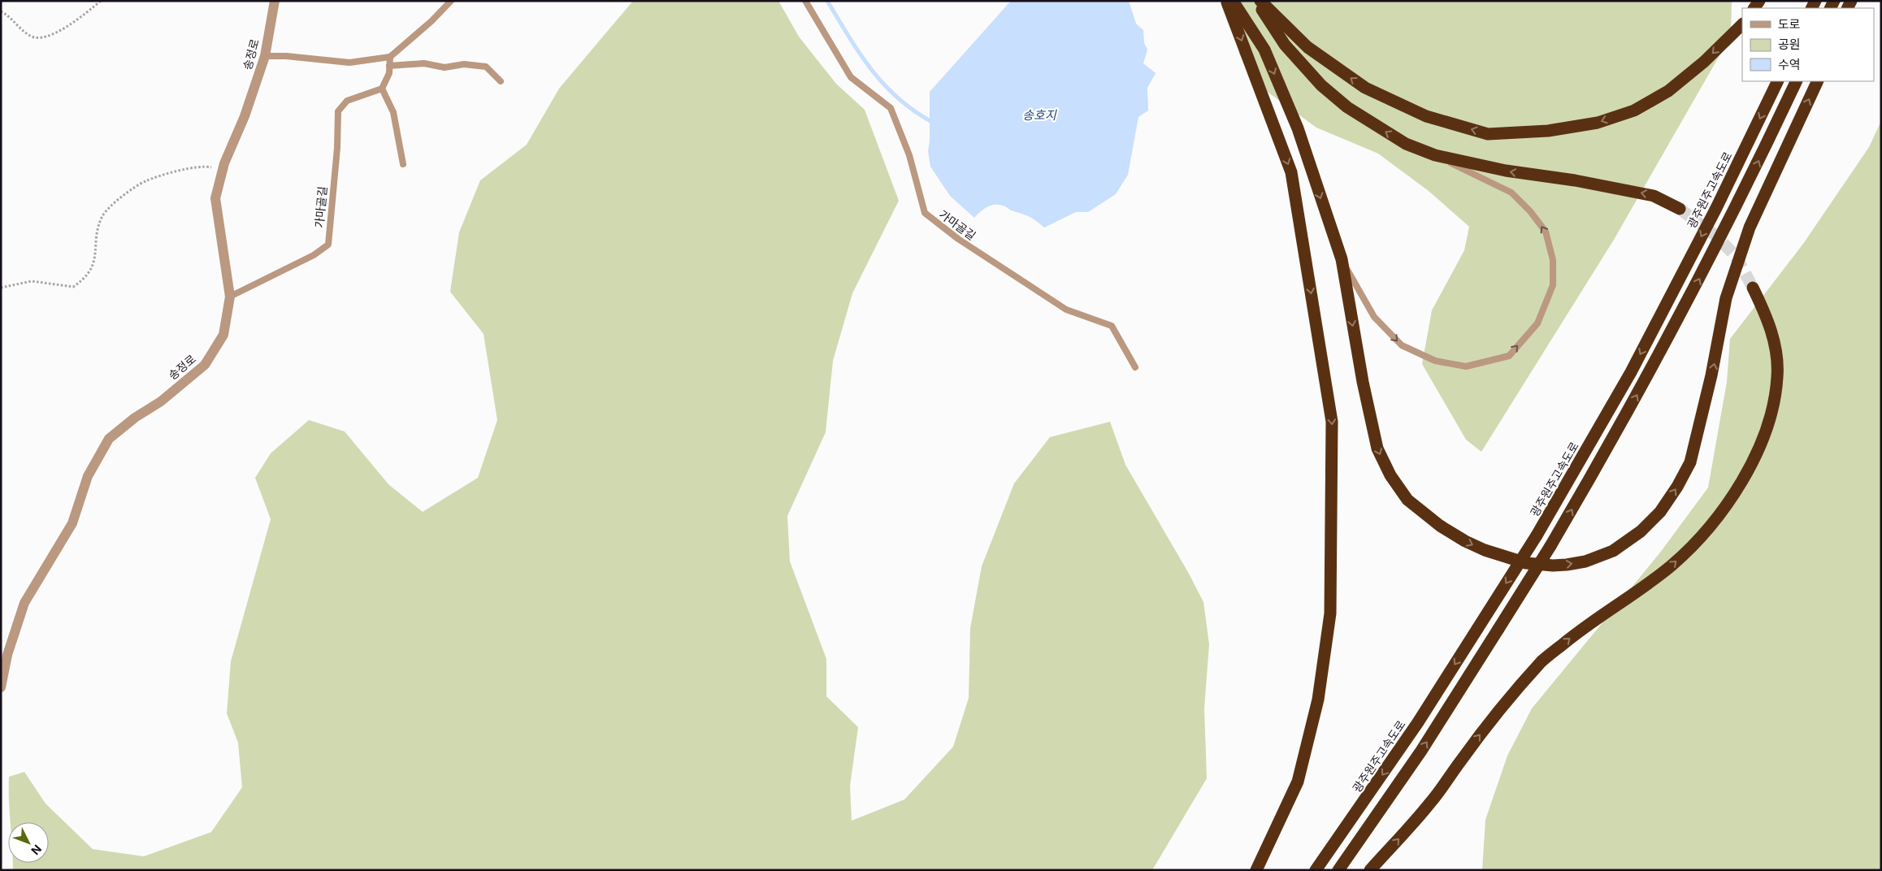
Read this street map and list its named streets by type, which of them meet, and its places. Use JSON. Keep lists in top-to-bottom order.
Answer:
{
  "streets": {
    "highway": ["광주원주고속도로"],
    "street": ["송정로"],
    "lane": ["가마골길"]
  },
  "crossings": [
    ["송정로", "가마골길"]
  ],
  "water": ["송호지"],
  "legend": ["도로", "공원", "수역"],
  "north": "bottom right"
}
